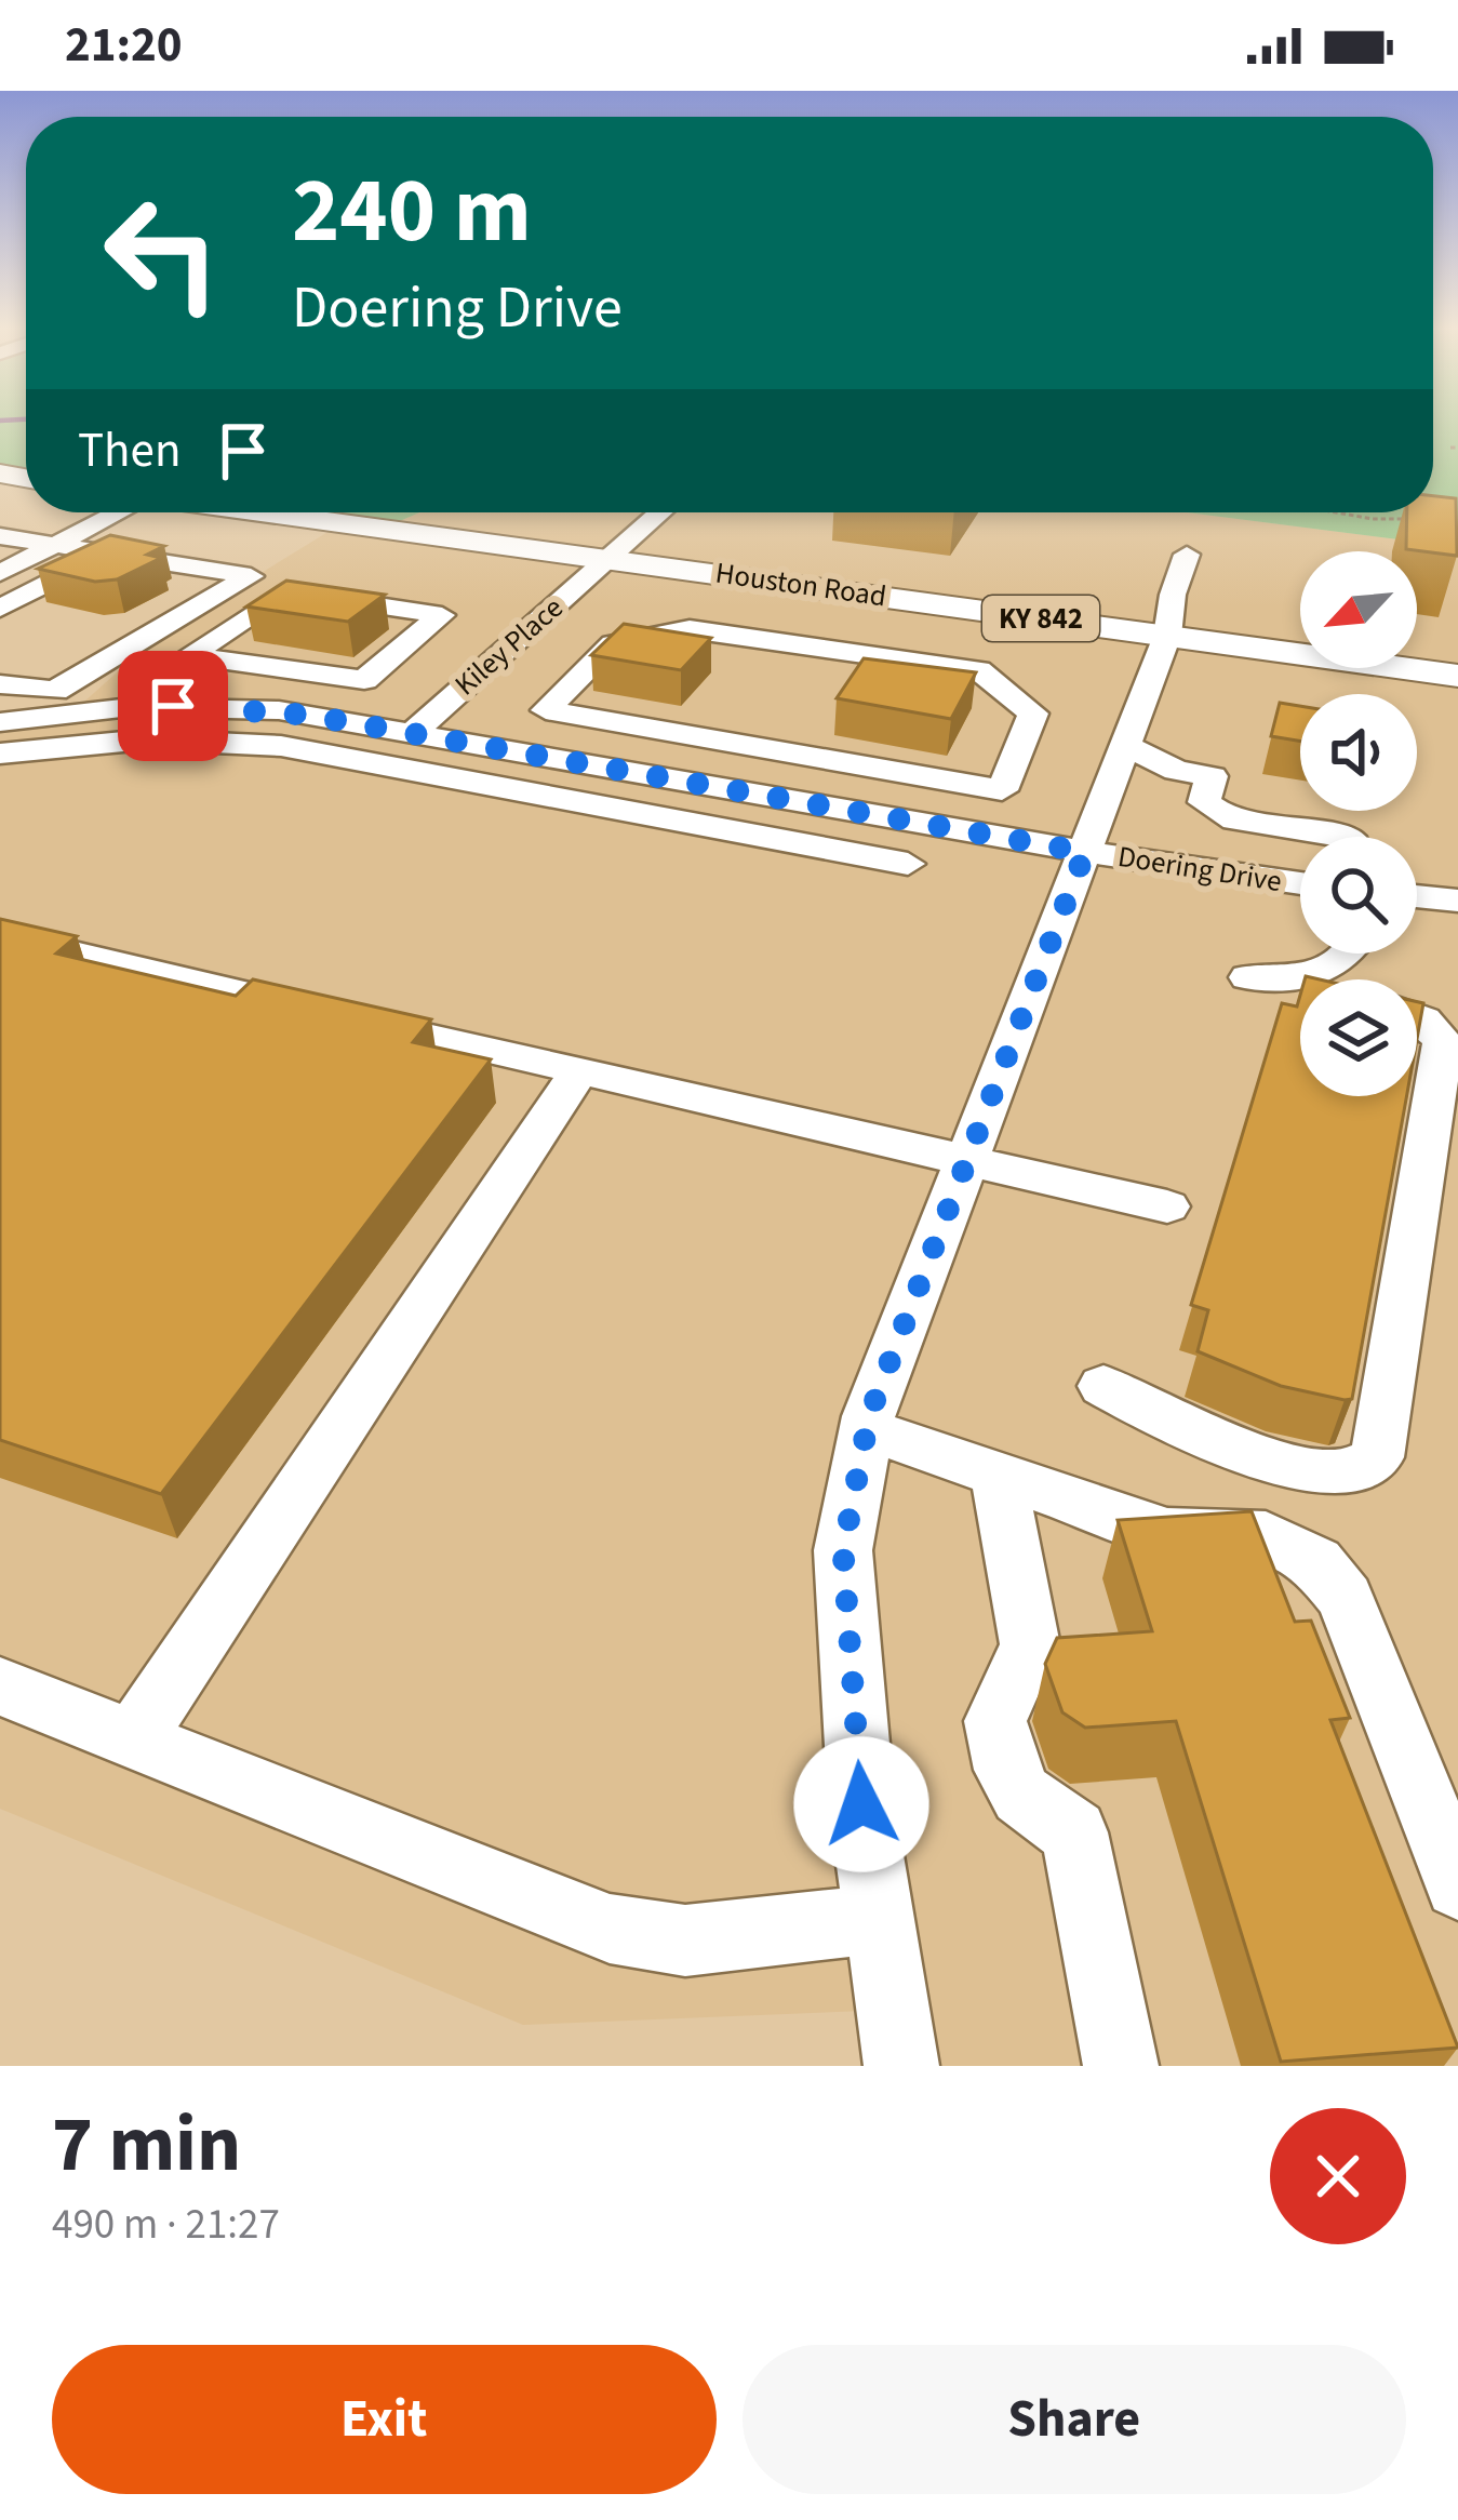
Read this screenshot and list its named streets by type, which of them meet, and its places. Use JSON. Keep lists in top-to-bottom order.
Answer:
{
  "streets": {
    "main road": ["Houston Road", "KY 842"],
    "street": ["Kiley Place", "Doering Drive"]
  },
  "crossings": [
    ["Houston Road", "Kiley Place"],
    ["Kiley Place", "Doering Drive"]
  ],
  "north": "bottom left",
  "page": {
    "status": "21:20",
    "turn": ["240 m", "Doering Drive"],
    "then": "Then",
    "heading": ["7 min", "490 m · 21:27"],
    "buttons": ["Exit", "Share"]
  }
}
